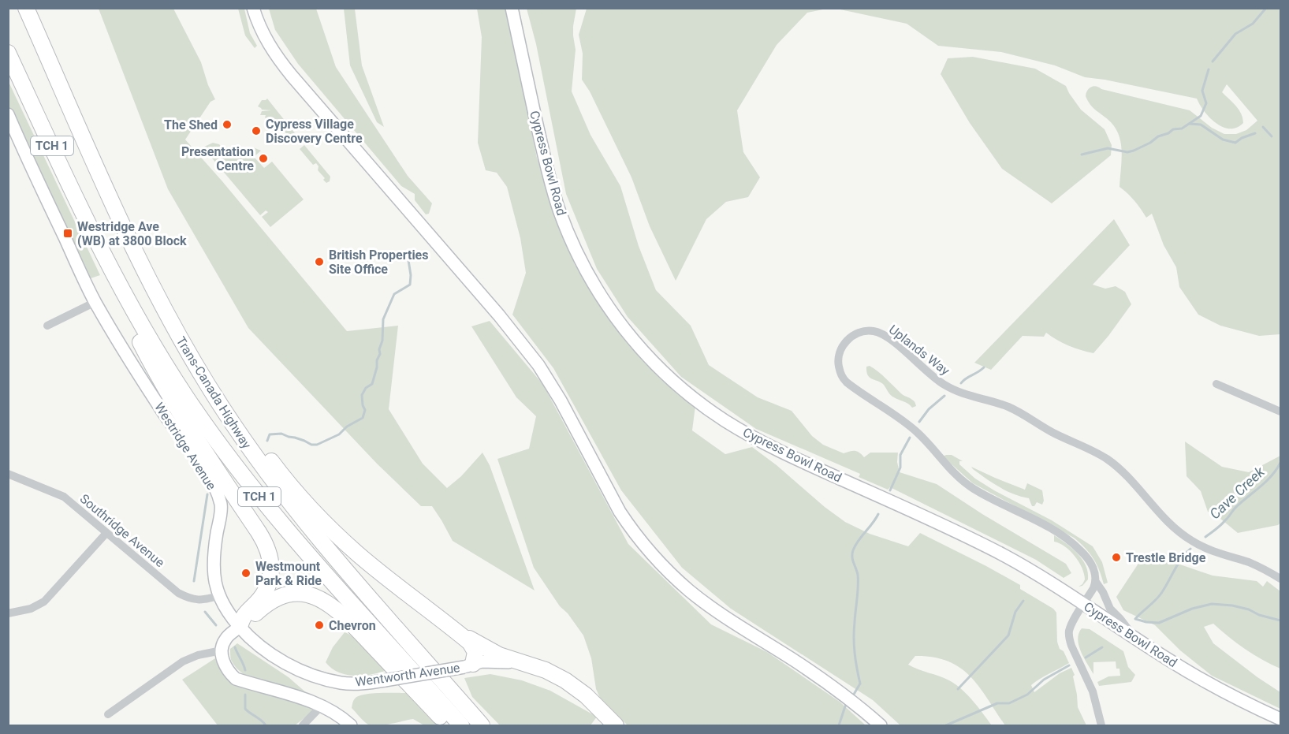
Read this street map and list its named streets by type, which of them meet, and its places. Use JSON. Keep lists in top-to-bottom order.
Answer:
{
  "streets": {
    "highway": ["TCH 1", "Trans-Canada Highway"],
    "street": [
      "Cypress Bowl Road",
      "Uplands Way",
      "Westridge Avenue",
      "Southridge Avenue",
      "Wentworth Avenue"
    ]
  },
  "crossings": [
    ["Cypress Bowl Road", "Uplands Way"],
    ["Westridge Avenue", "Southridge Avenue"],
    ["Westridge Avenue", "Wentworth Avenue"]
  ],
  "water": ["Cave Creek"],
  "places": {
    "other": [
      "The Shed",
      "Cypress Village Discovery Centre",
      "Presentation Centre",
      "British Properties Site Office",
      "Trestle Bridge",
      "Westmount Park & Ride",
      "Chevron"
    ],
    "transit": ["Westridge Ave (WB) at 3800 Block"]
  }
}
